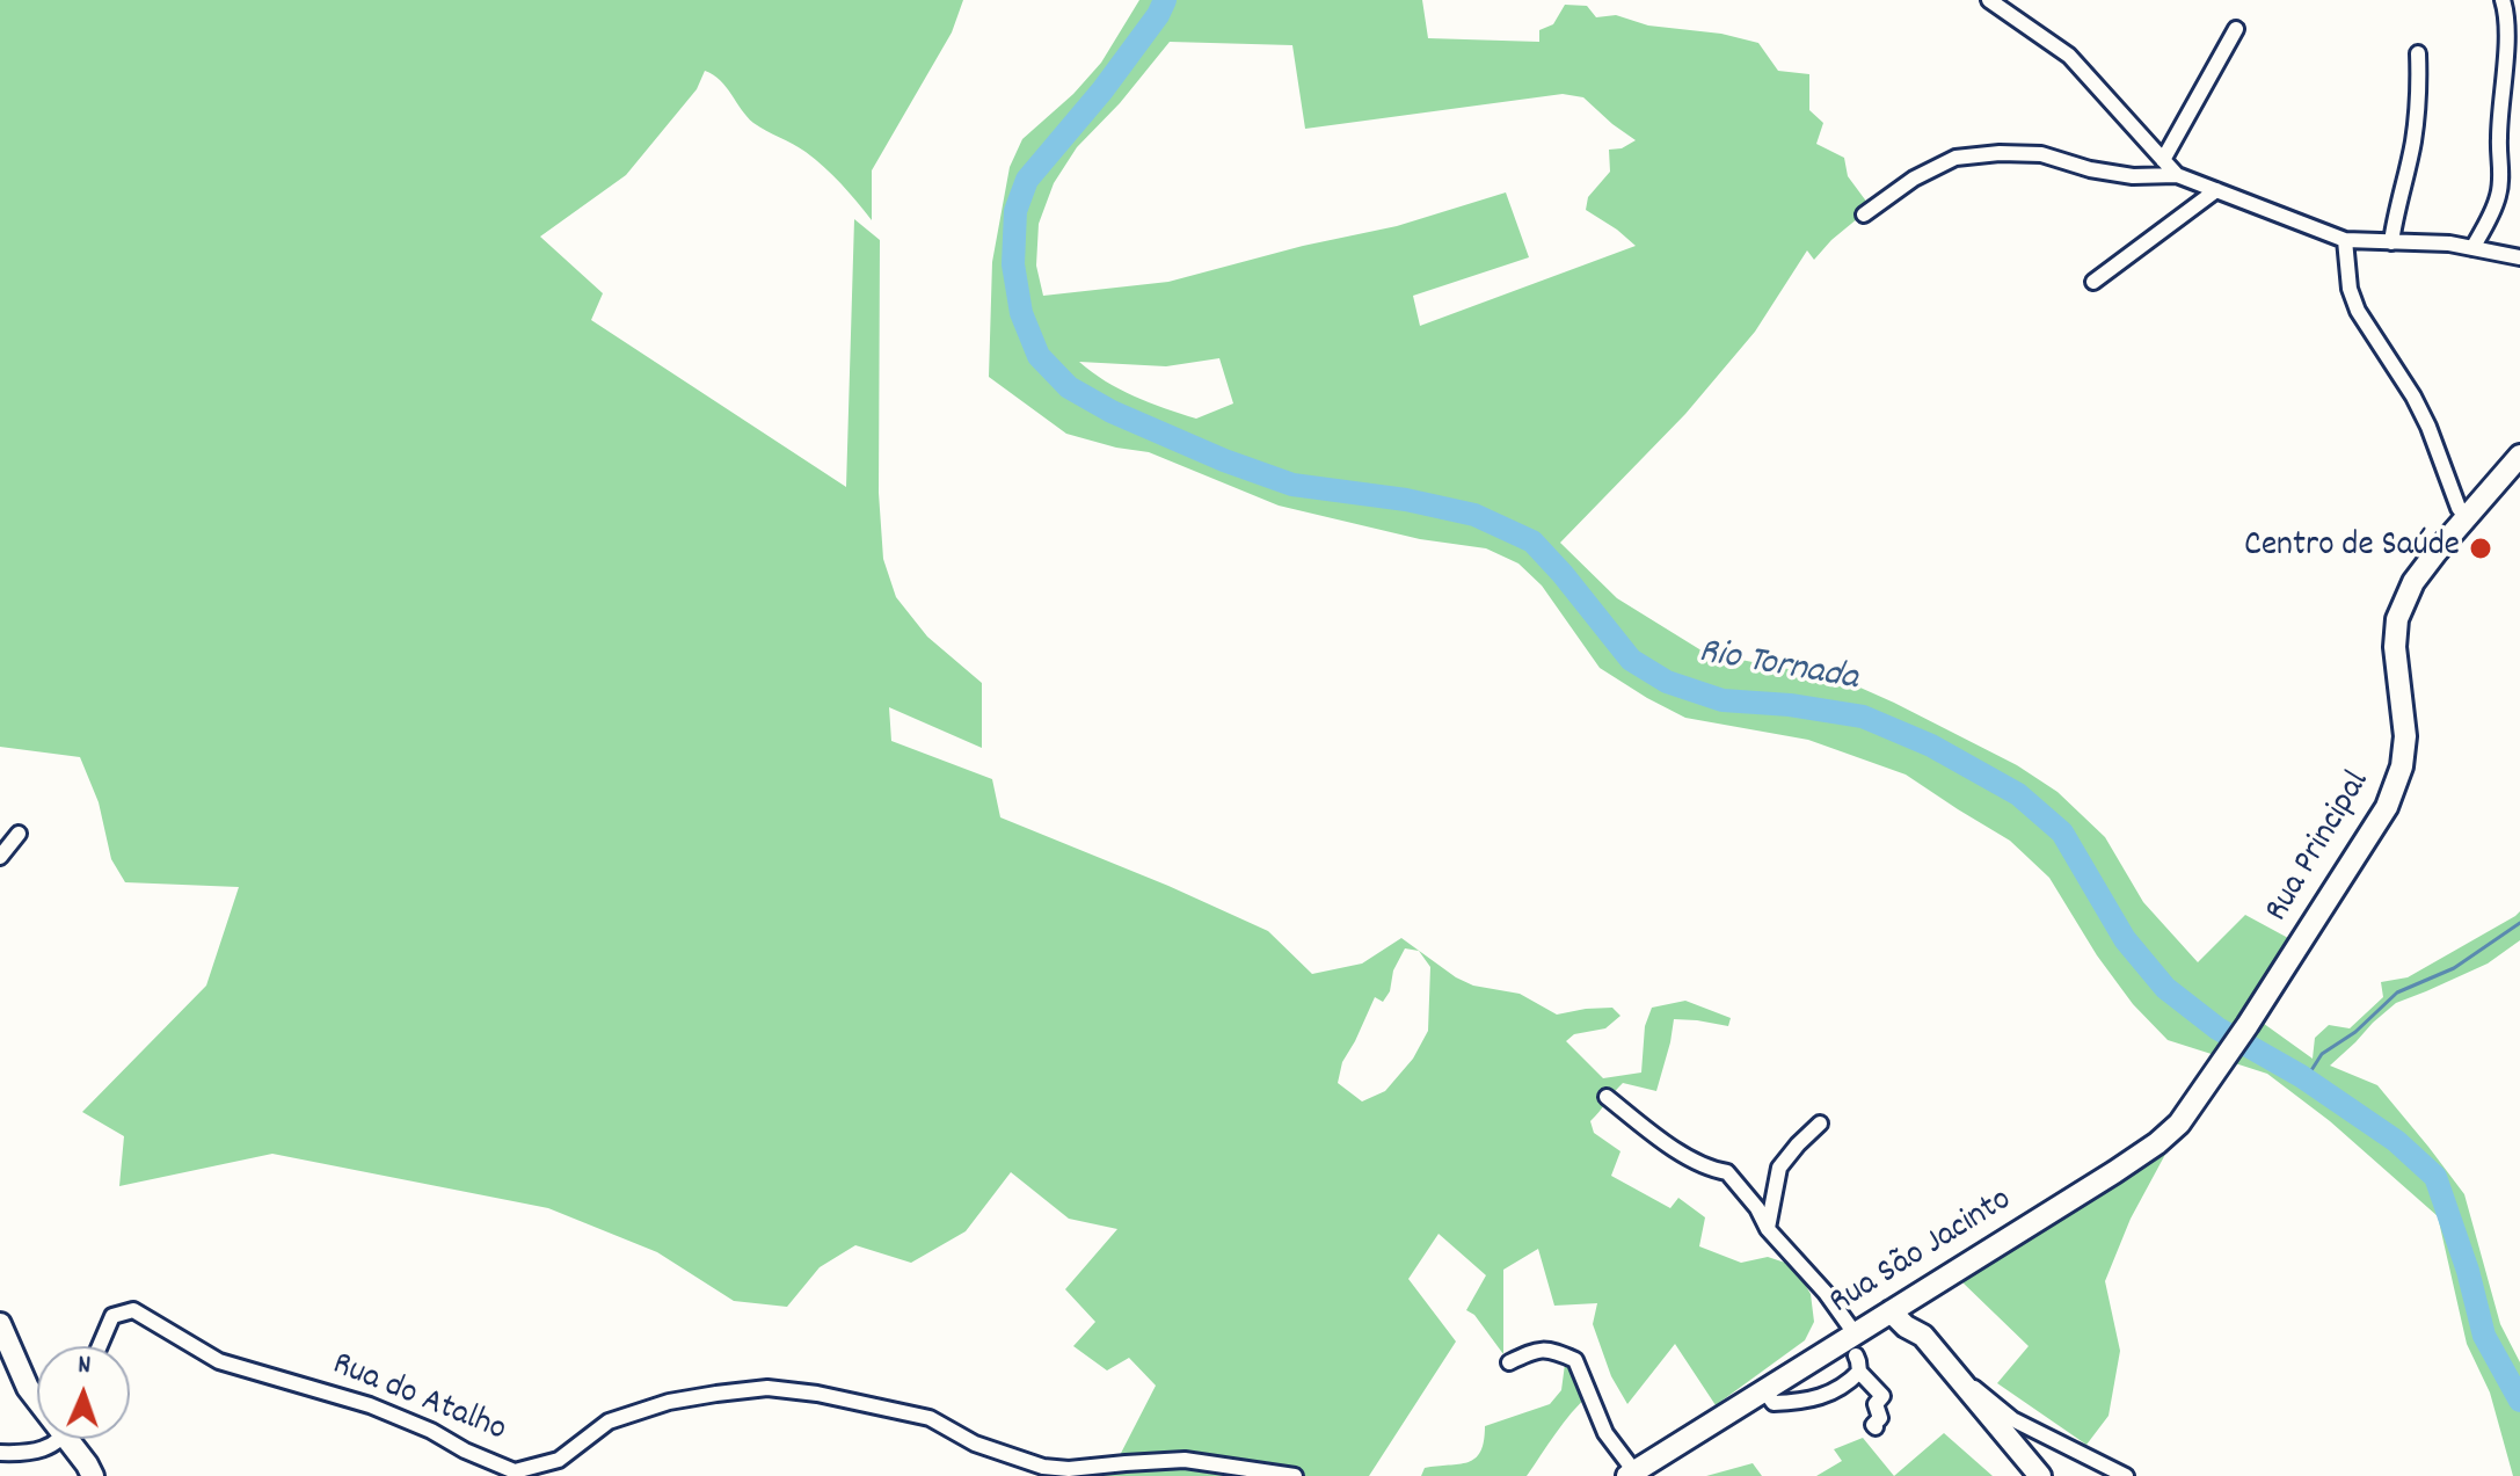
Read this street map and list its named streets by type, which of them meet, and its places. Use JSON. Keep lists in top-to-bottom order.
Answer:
{
  "streets": {
    "main road": ["Rua Principal", "Rua São Jacinto"],
    "street": ["Rua do Atalho"]
  },
  "crossings": [
    ["Rua Principal", "Rua São Jacinto"]
  ],
  "water": ["Rio Tornada"],
  "places": ["Centro de Saúde"],
  "north": "top"
}
